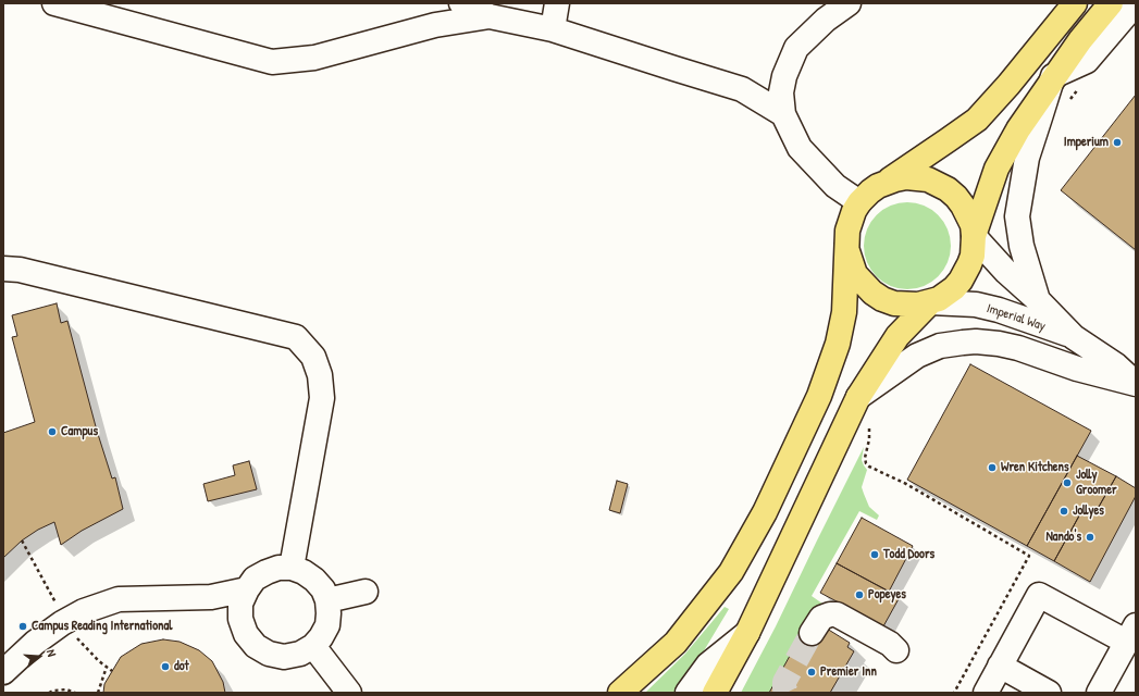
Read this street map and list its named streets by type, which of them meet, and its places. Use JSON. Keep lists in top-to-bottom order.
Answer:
{
  "streets": {
    "street": ["Imperial Way"]
  },
  "places": [
    "Imperium",
    "Campus",
    "Wren Kitchens",
    "Jolly Groomer",
    "Jollyes",
    "Nando's",
    "Todd Doors",
    "Popeyes",
    "Campus Reading International",
    "dot",
    "Premier Inn"
  ],
  "north": "right"
}
